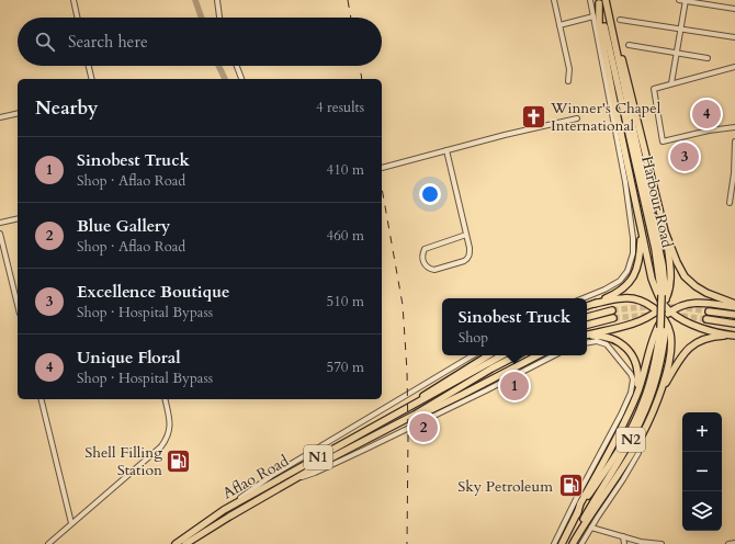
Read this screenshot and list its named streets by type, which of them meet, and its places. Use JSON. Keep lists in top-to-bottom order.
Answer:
{
  "streets": {
    "highway": [
      "Harbour Road",
      "N2",
      "N1",
      "Aflao Road"
    ]
  },
  "crossings": [
    ["Harbour Road", "N2"]
  ],
  "places": {
    "church": ["Winner's Chapel International"],
    "fuel station": ["Shell Filling Station", "Sky Petroleum"]
  },
  "page": {
    "search": "Search here",
    "heading": ["Nearby", "4 results"],
    "pins": [
      "4",
      "3",
      "1",
      "2"
    ],
    "list": [
      {
        "mark": "1",
        "name": "Sinobest Truck",
        "note": "Shop · Aflao Road",
        "value": "410 m"
      },
      {
        "mark": "2",
        "name": "Blue Gallery",
        "note": "Shop · Aflao Road",
        "value": "460 m"
      },
      {
        "mark": "3",
        "name": "Excellence Boutique",
        "note": "Shop · Hospital Bypass",
        "value": "510 m"
      },
      {
        "mark": "4",
        "name": "Unique Floral",
        "note": "Shop · Hospital Bypass",
        "value": "570 m"
      }
    ],
    "popup": ["Sinobest Truck", "Shop"],
    "map_buttons": ["+", "−"]
  }
}
